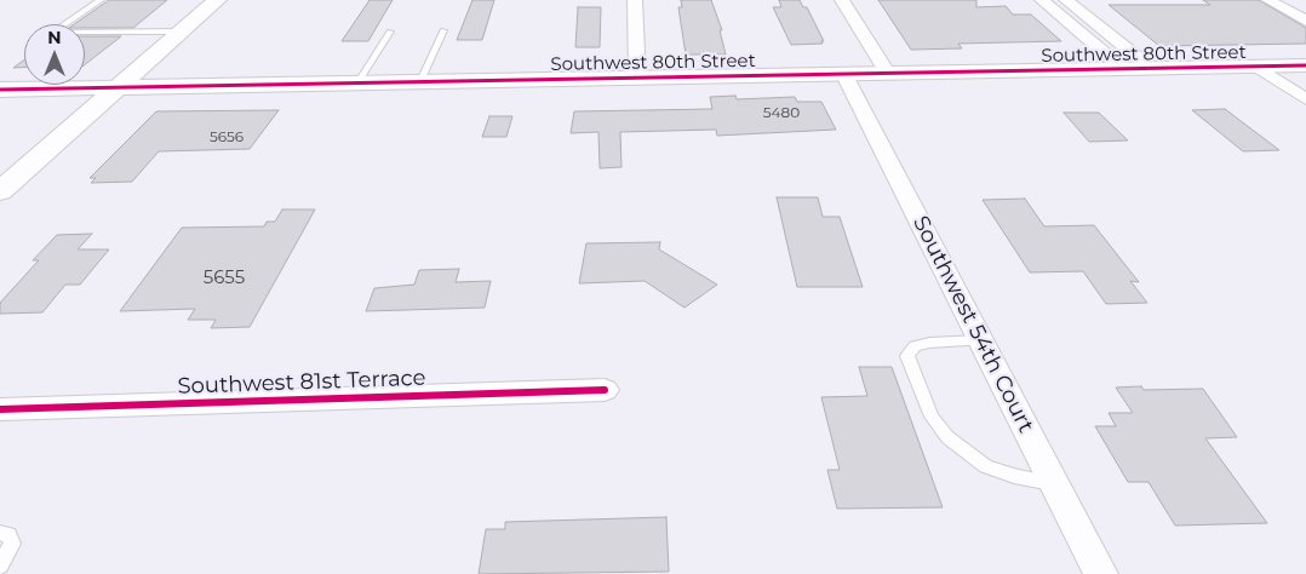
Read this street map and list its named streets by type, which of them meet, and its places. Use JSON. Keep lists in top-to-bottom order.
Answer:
{
  "streets": {
    "street": ["Southwest 80th Street", "Southwest 54th Court", "Southwest 81st Terrace"]
  },
  "crossings": [
    ["Southwest 80th Street", "Southwest 54th Court"]
  ],
  "house_numbers": ["5480", "5656", "5655"],
  "north": "top"
}
